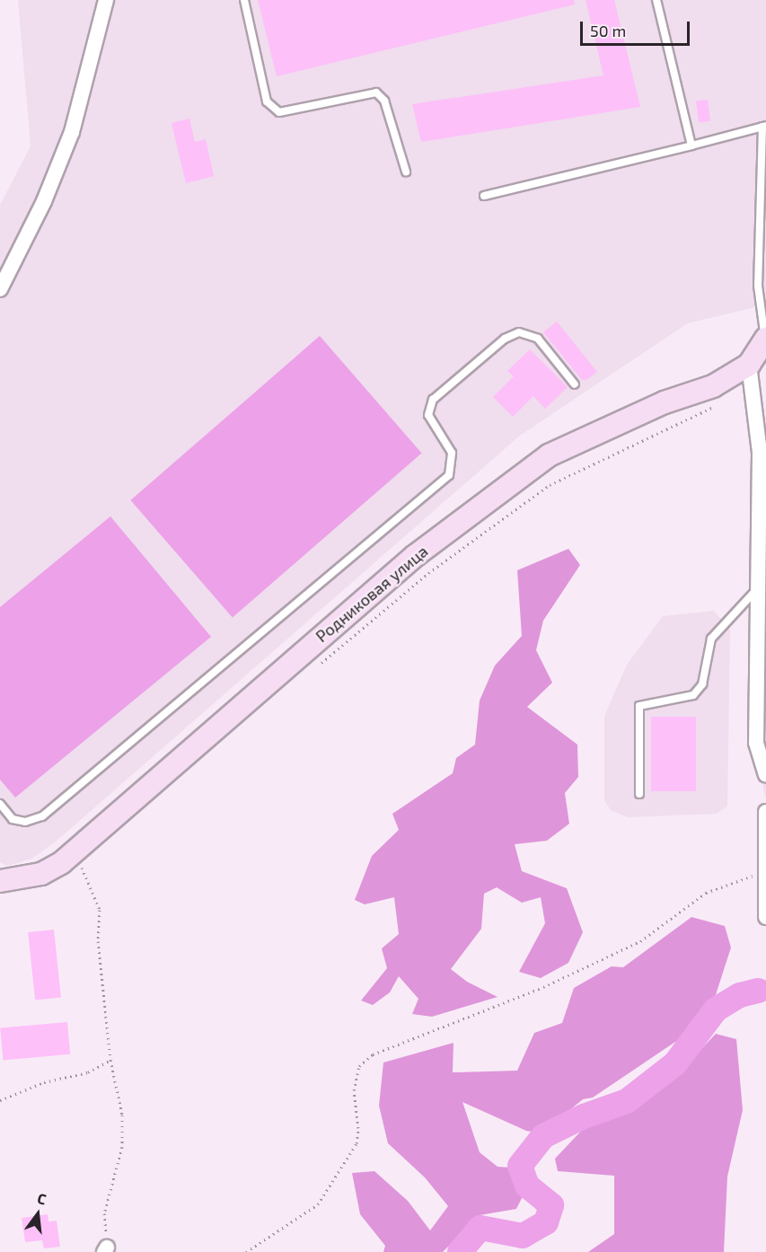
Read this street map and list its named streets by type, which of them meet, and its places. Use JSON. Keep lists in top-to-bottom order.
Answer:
{
  "streets": {
    "street": ["Родниковая улица"]
  },
  "scale_bar": "50 m",
  "north": "top"
}
